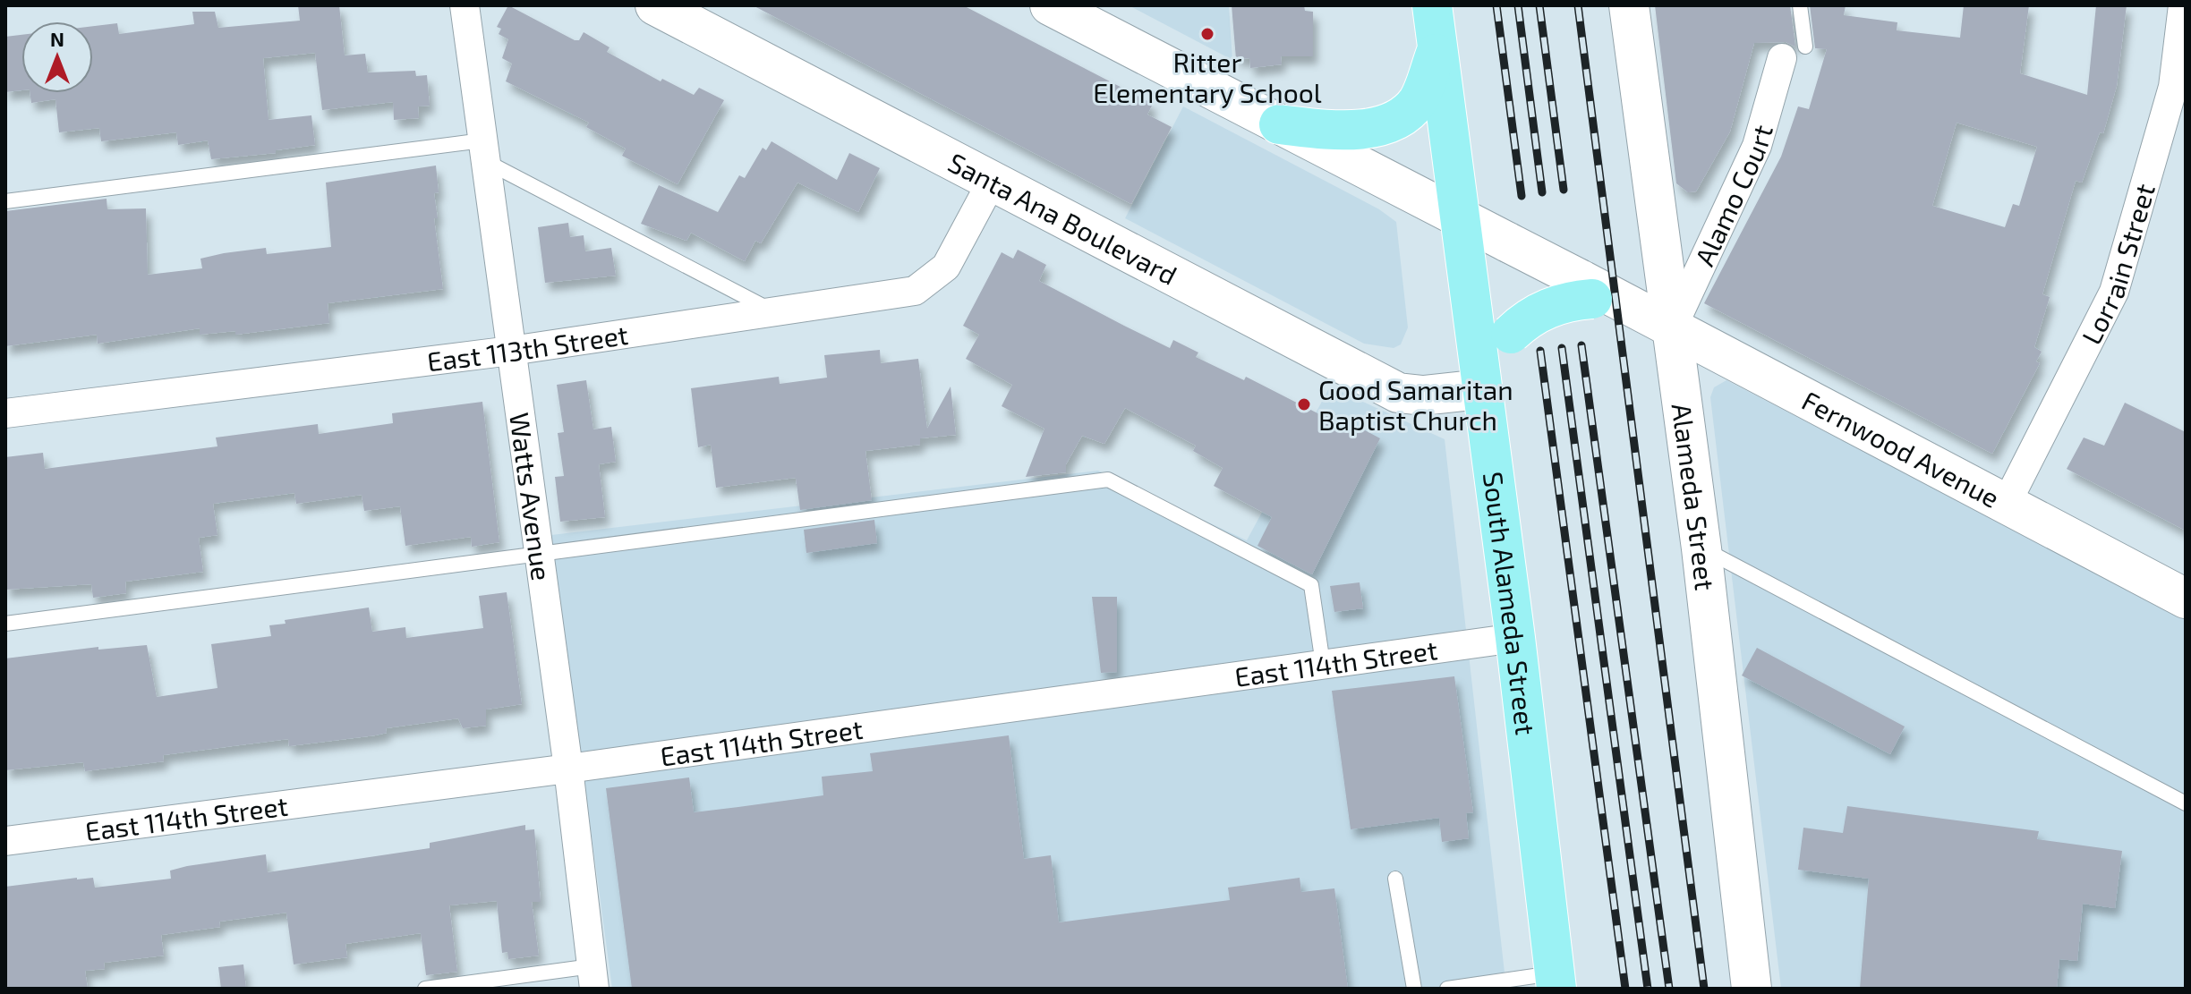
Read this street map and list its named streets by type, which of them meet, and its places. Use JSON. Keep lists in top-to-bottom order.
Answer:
{
  "streets": {
    "main road": ["South Alameda Street"],
    "street": [
      "Alamo Court",
      "Santa Ana Boulevard",
      "Lorrain Street",
      "East 113th Street",
      "Fernwood Avenue",
      "Watts Avenue",
      "Alameda Street",
      "East 114th Street"
    ]
  },
  "crossings": [
    ["Alamo Court", "Fernwood Avenue"],
    ["Alamo Court", "Alameda Street"],
    ["Santa Ana Boulevard", "East 113th Street"],
    ["Santa Ana Boulevard", "South Alameda Street"],
    ["Lorrain Street", "Fernwood Avenue"],
    ["East 113th Street", "Watts Avenue"],
    ["Fernwood Avenue", "Alameda Street"],
    ["Watts Avenue", "East 114th Street"],
    ["South Alameda Street", "East 114th Street"]
  ],
  "places": ["Ritter Elementary School", "Good Samaritan Baptist Church"],
  "north": "top"
}
